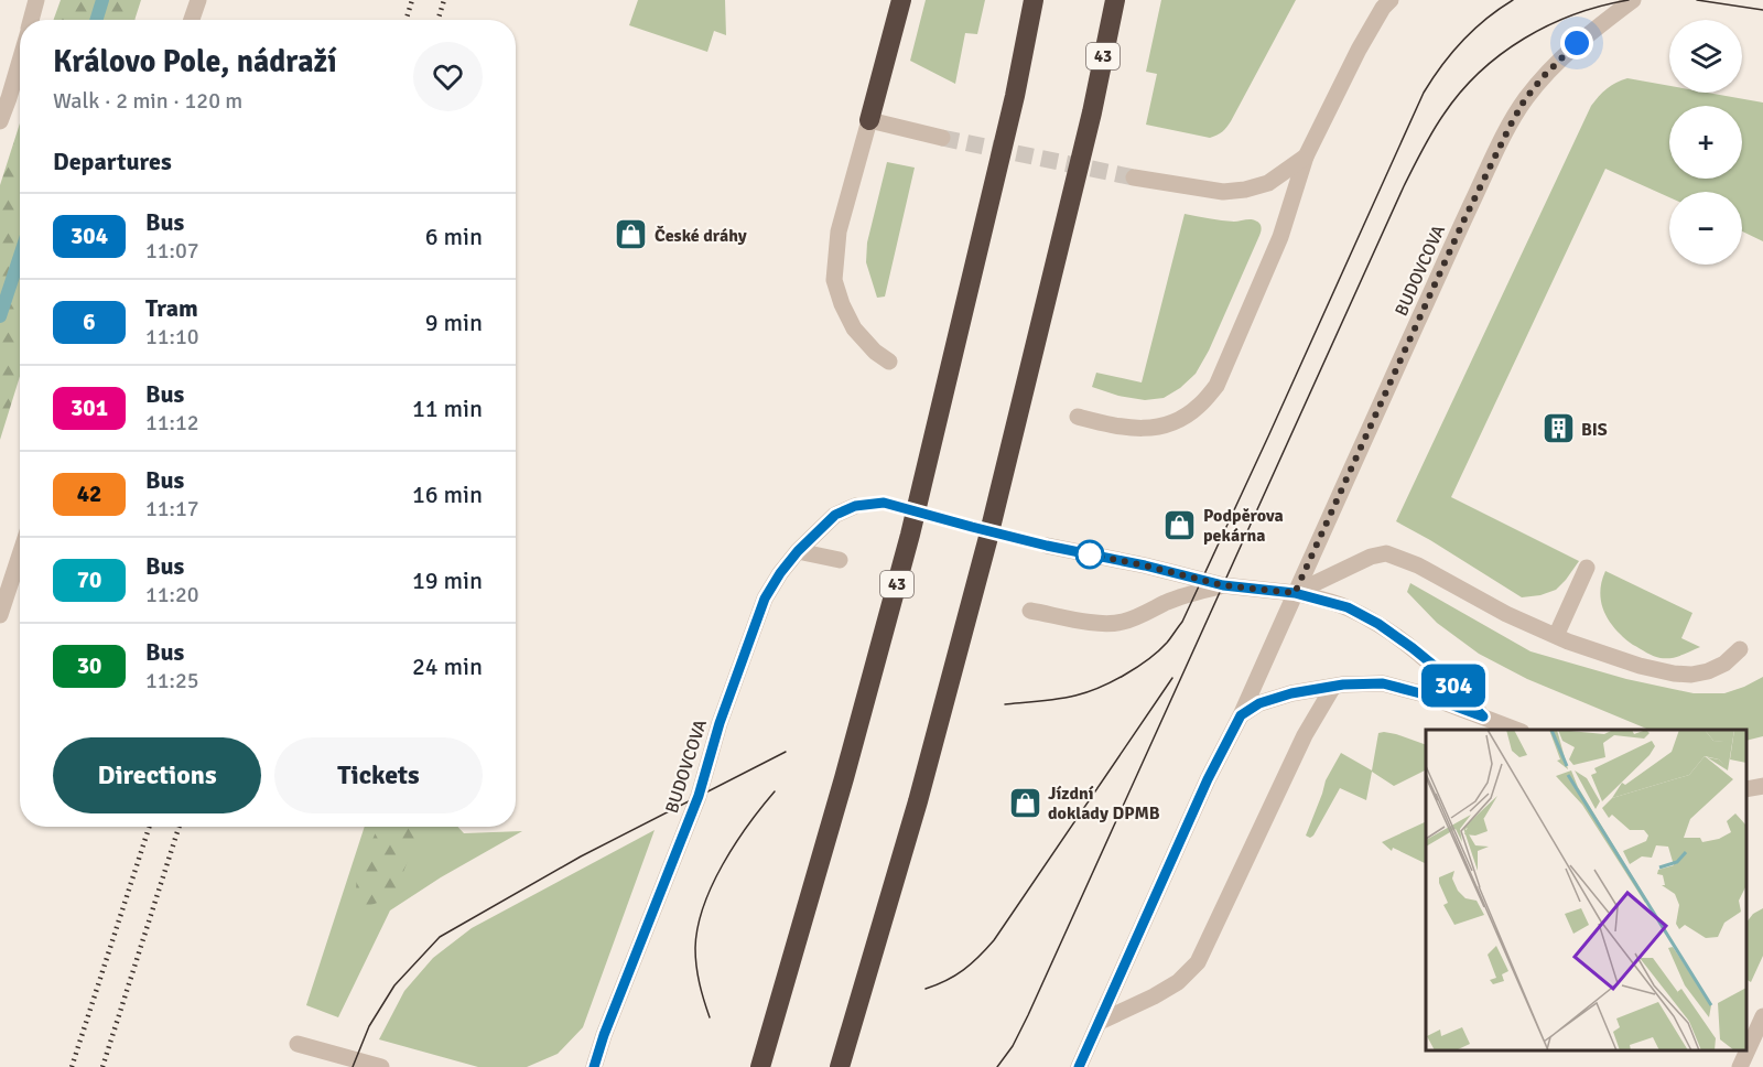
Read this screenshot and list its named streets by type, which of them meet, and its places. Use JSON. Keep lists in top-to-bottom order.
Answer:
{
  "streets": {
    "highway": ["43"],
    "street": ["BUDOVCOVA"]
  },
  "places": {
    "shop": ["České dráhy", "Podpěrova pekárna", "Jízdní doklady DPMB"],
    "building": ["BIS"]
  },
  "lines": ["bus line 304"],
  "page": {
    "on_map": "304",
    "map_buttons": ["+", "−"],
    "heading": [
      ["Královo Pole, nádraží", "Walk · 2 min · 120 m"],
      "Departures"
    ],
    "list": [
      {
        "mark": "304",
        "name": "Bus",
        "note": "11:07",
        "value": "6 min"
      },
      {
        "mark": "6",
        "name": "Tram",
        "note": "11:10",
        "value": "9 min"
      },
      {
        "mark": "301",
        "name": "Bus",
        "note": "11:12",
        "value": "11 min"
      },
      {
        "mark": "42",
        "name": "Bus",
        "note": "11:17",
        "value": "16 min"
      },
      {
        "mark": "70",
        "name": "Bus",
        "note": "11:20",
        "value": "19 min"
      },
      {
        "mark": "30",
        "name": "Bus",
        "note": "11:25",
        "value": "24 min"
      }
    ],
    "buttons": ["Directions", "Tickets"]
  }
}
